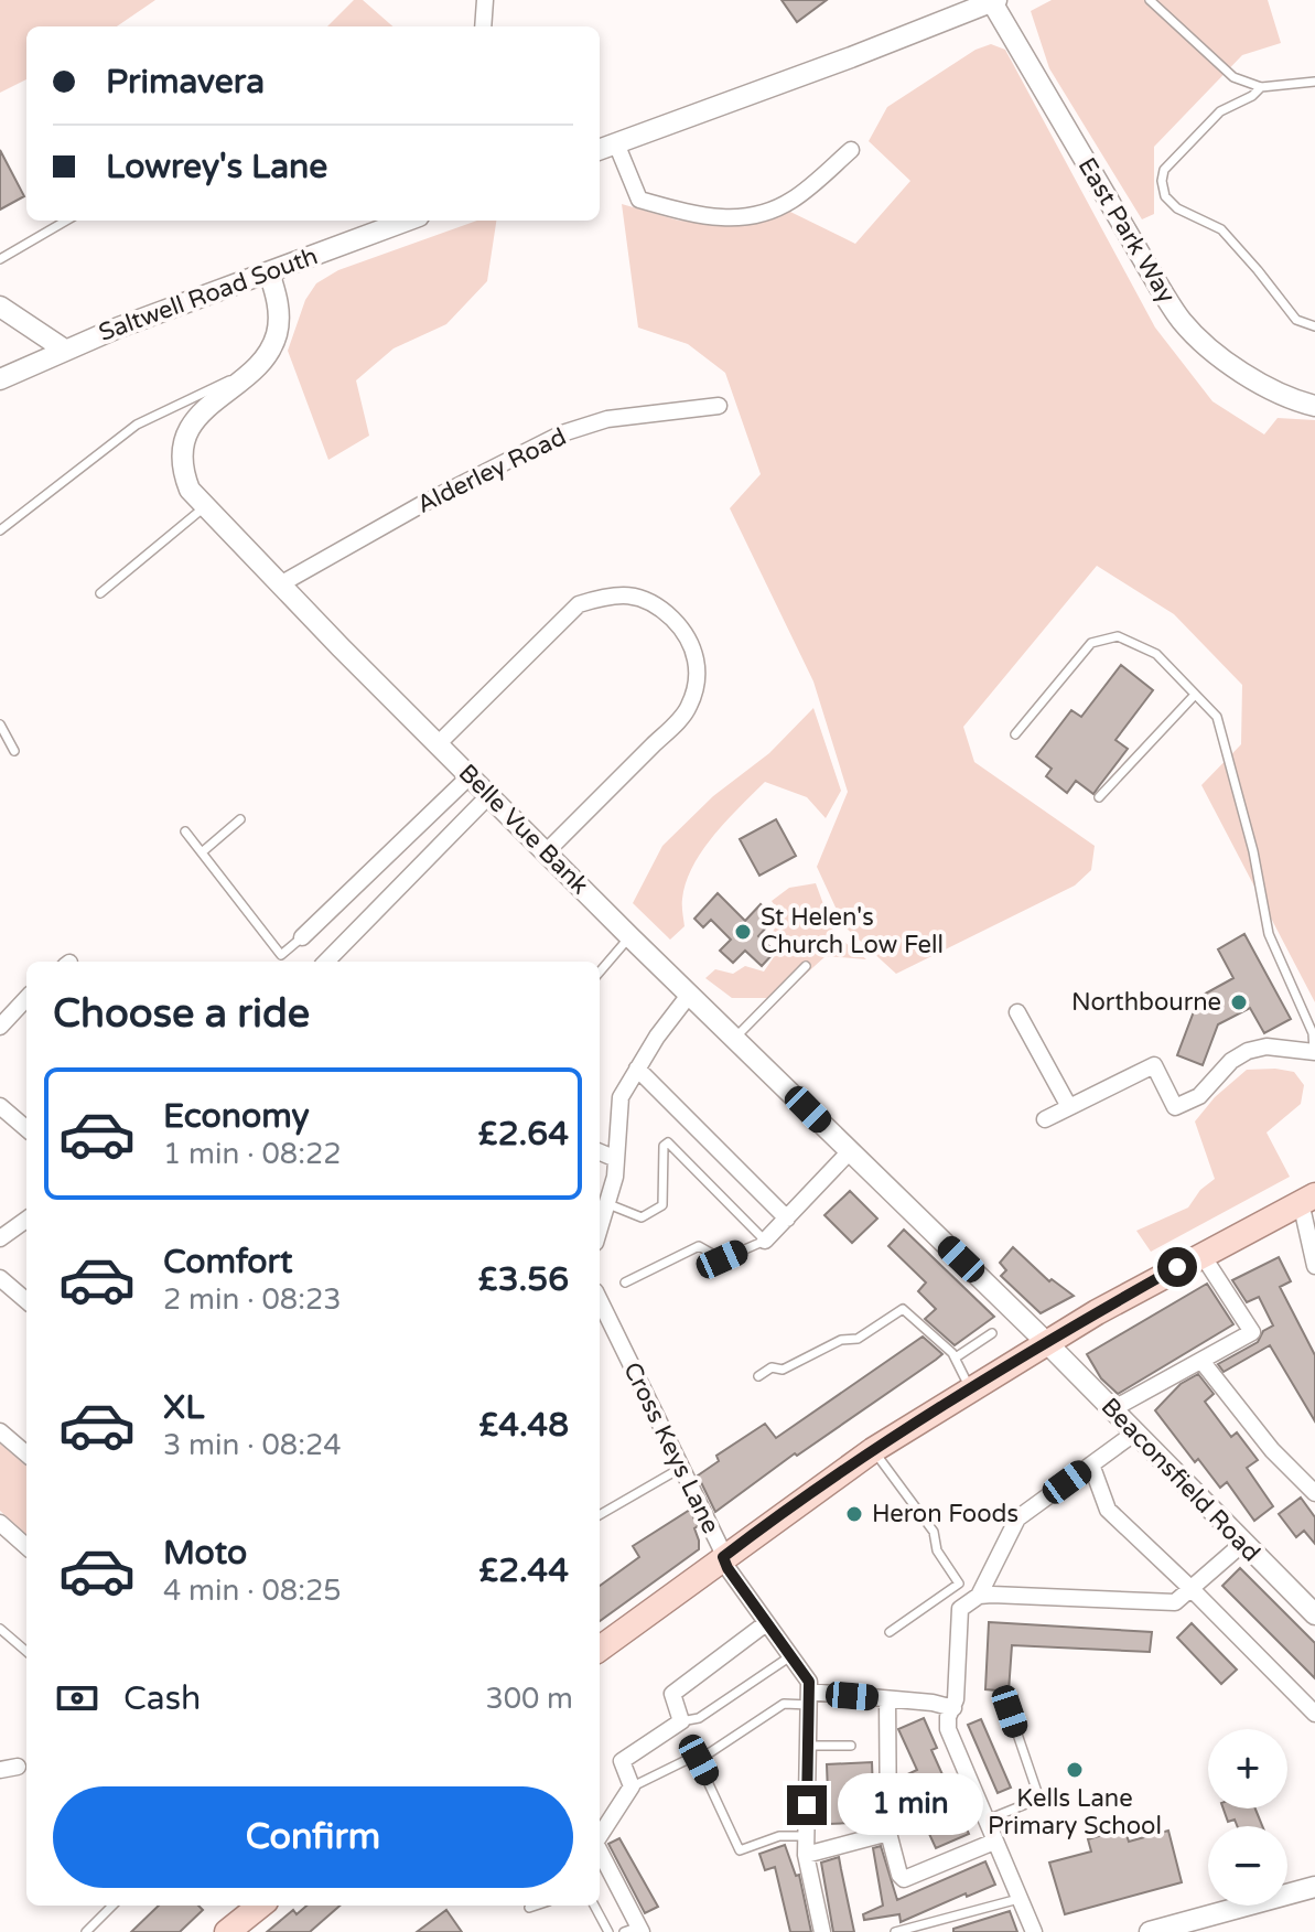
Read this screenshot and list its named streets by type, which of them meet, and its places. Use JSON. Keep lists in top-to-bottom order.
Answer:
{
  "streets": {
    "street": [
      "East Park Way",
      "Saltwell Road South",
      "Alderley Road",
      "Belle Vue Bank",
      "Cross Keys Lane",
      "Beaconsfield Road"
    ]
  },
  "crossings": [
    ["Saltwell Road South", "Belle Vue Bank"],
    ["Alderley Road", "Belle Vue Bank"],
    ["Belle Vue Bank", "Beaconsfield Road"]
  ],
  "places": [
    "St Helen's Church Low Fell",
    "Northbourne",
    "Heron Foods",
    "Kells Lane Primary School"
  ],
  "page": {
    "banner": ["Primavera", "Lowrey's Lane"],
    "heading": "Choose a ride",
    "list": [
      {
        "name": "Economy",
        "note": "1 min · 08:22",
        "value": "£2.64"
      },
      {
        "name": "Comfort",
        "note": "2 min · 08:23",
        "value": "£3.56"
      },
      {
        "name": "XL",
        "note": "3 min · 08:24",
        "value": "£4.48"
      },
      {
        "name": "Moto",
        "note": "4 min · 08:25",
        "value": "£2.44"
      }
    ],
    "pay": ["Cash", "300 m"],
    "map_buttons": ["+", "−"],
    "buttons": "Confirm",
    "bubble": "1 min"
  }
}
